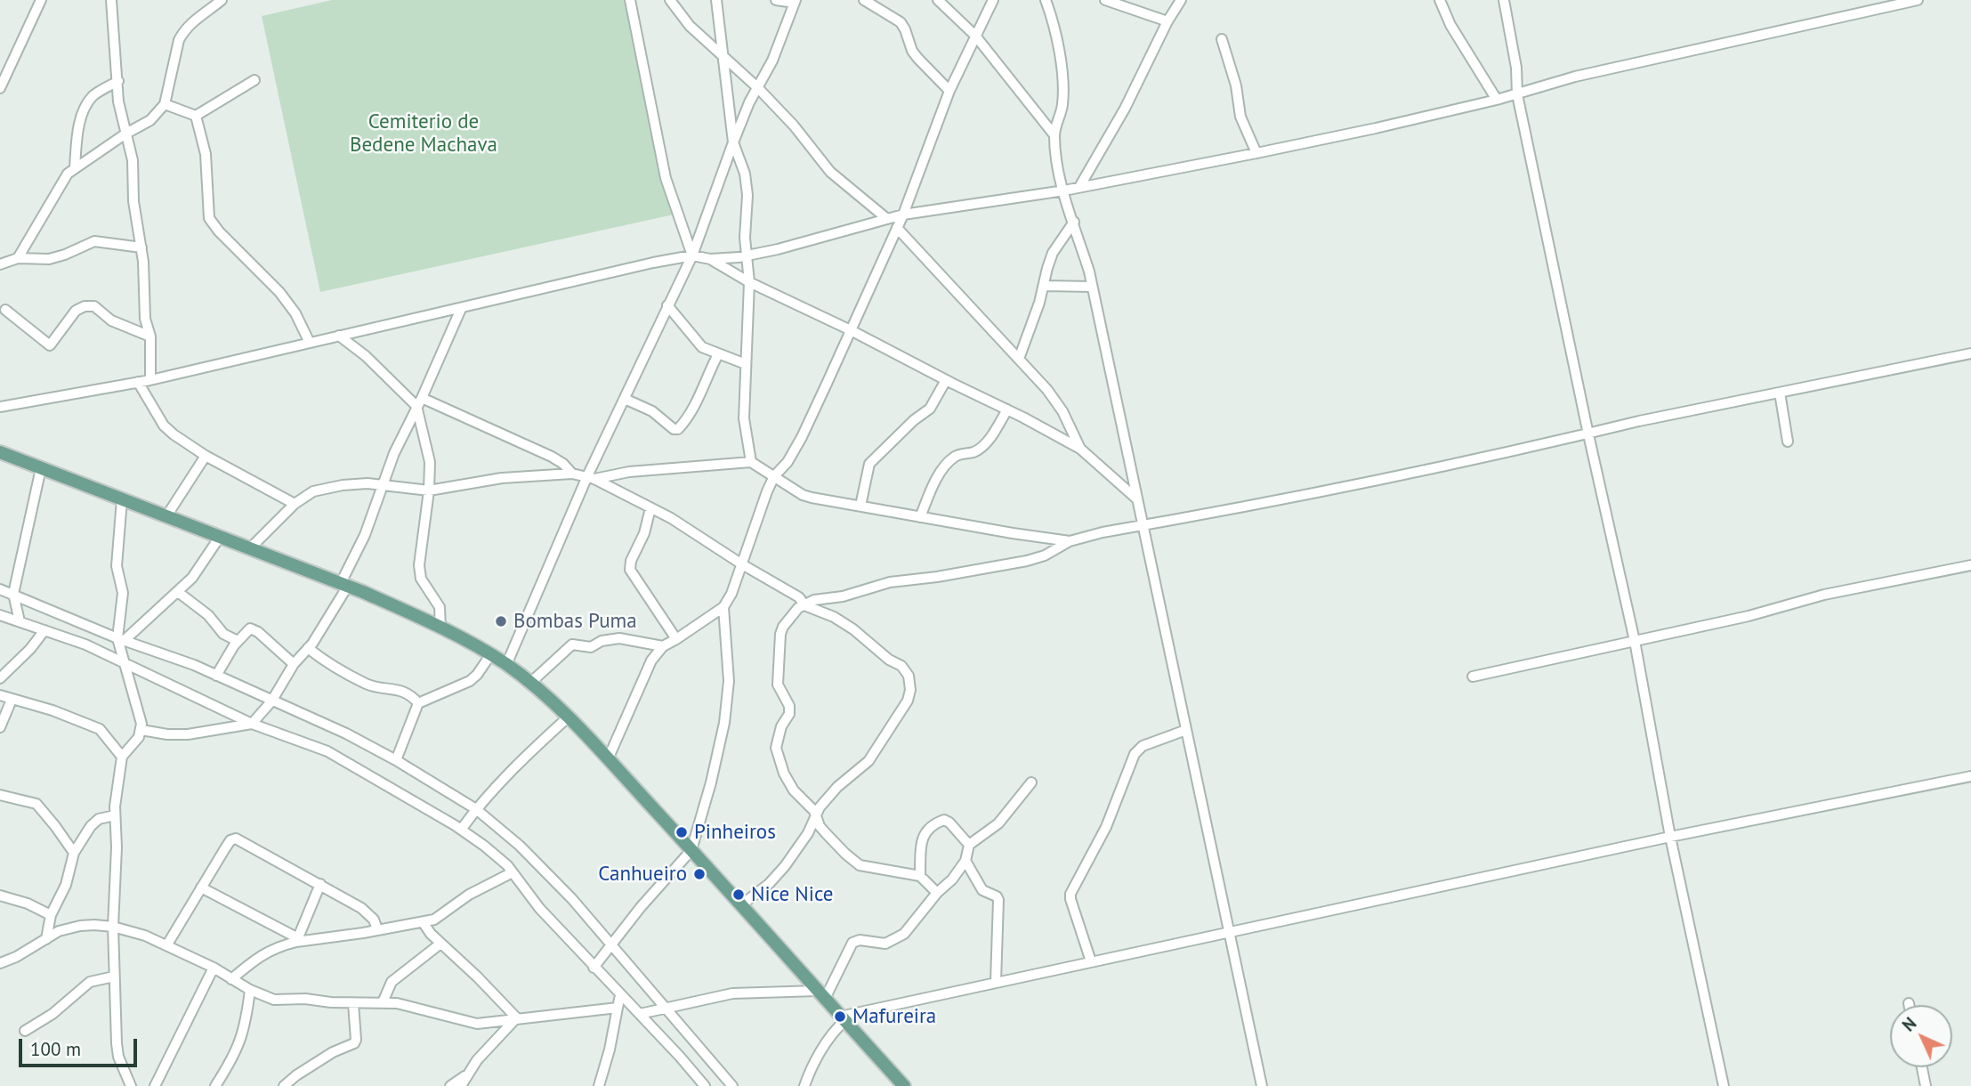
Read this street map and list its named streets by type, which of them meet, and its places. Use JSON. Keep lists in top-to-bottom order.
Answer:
{
  "parks": ["Cemiterio de Bedene Machava"],
  "places": [
    "Bombas Puma",
    "Pinheiros",
    "Canhueiro",
    "Nice Nice",
    "Mafureira"
  ],
  "scale_bar": "100 m",
  "north": "top left"
}
